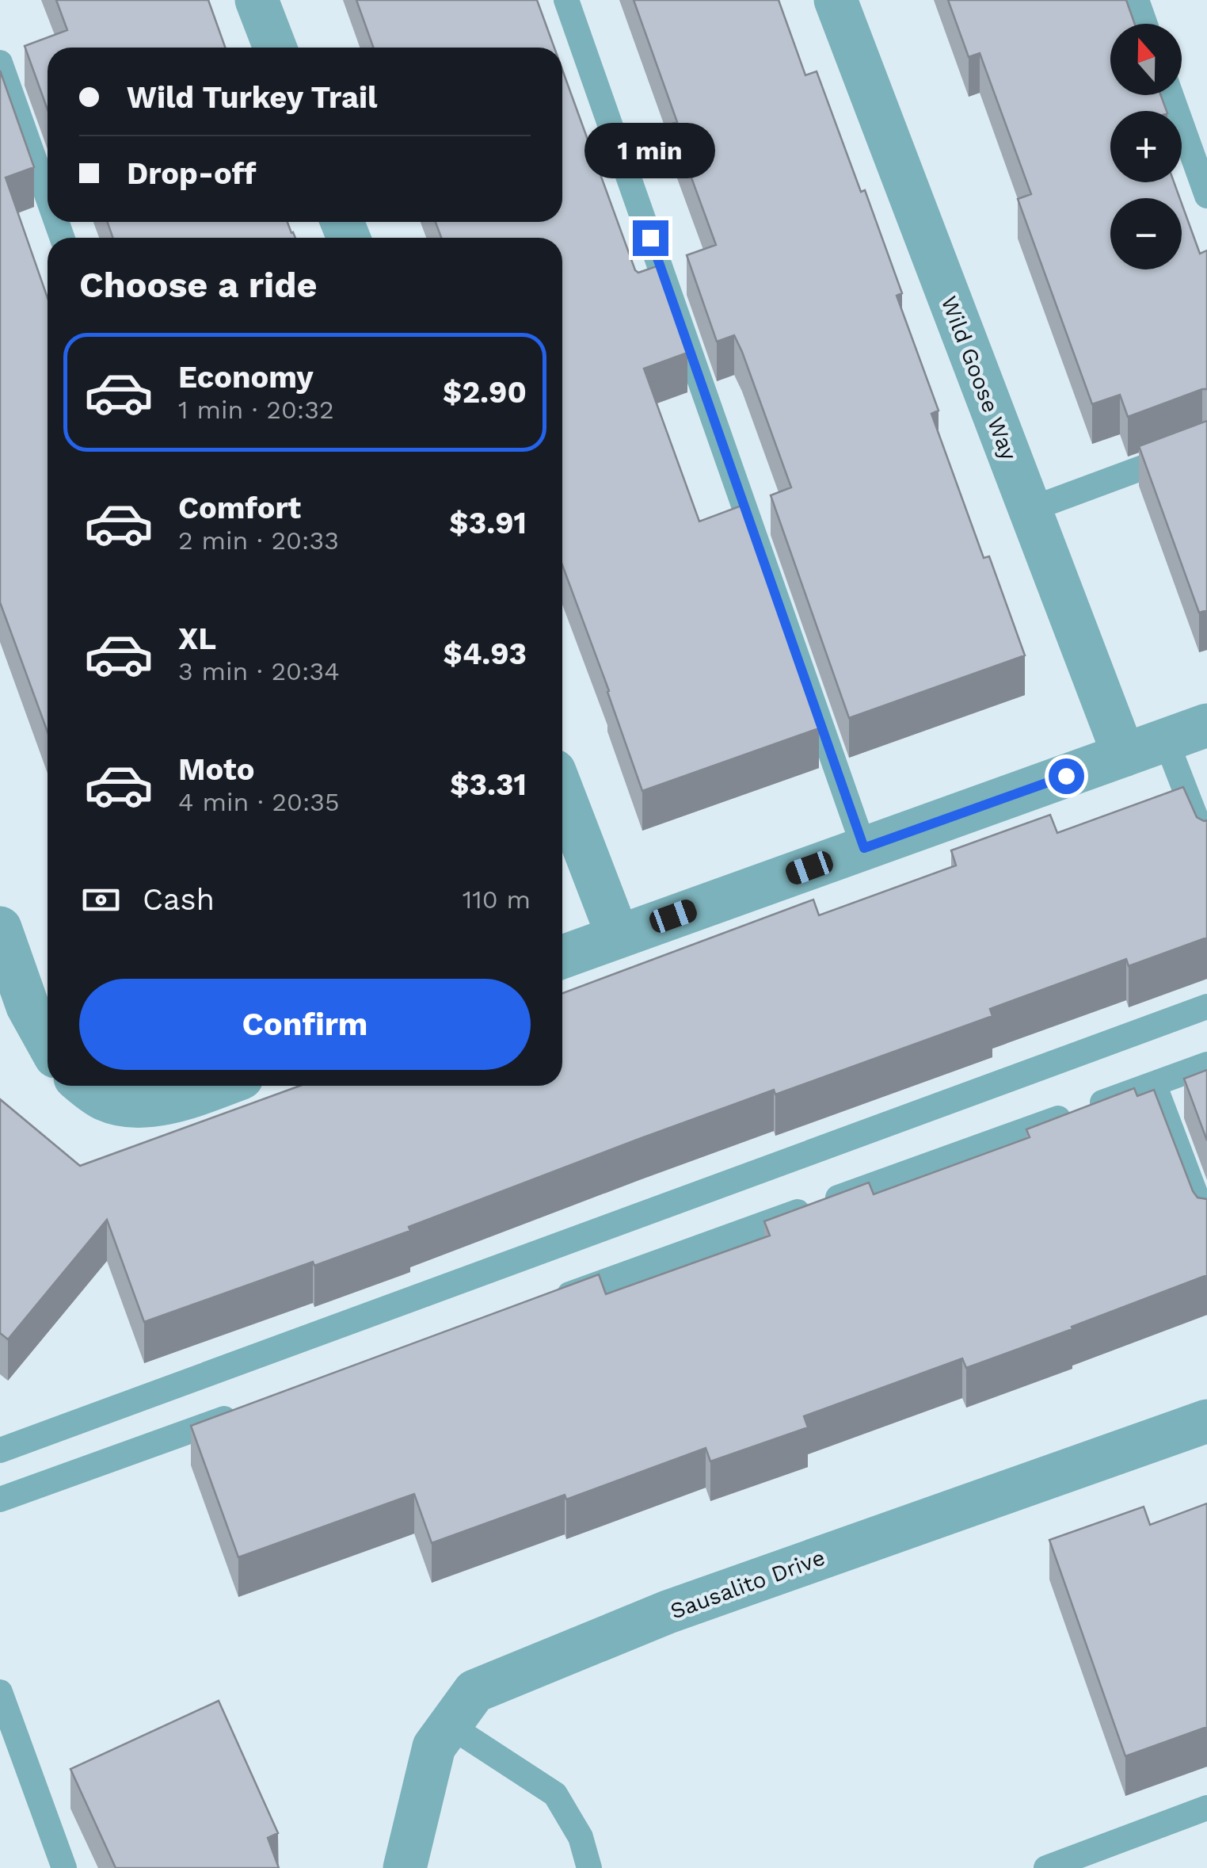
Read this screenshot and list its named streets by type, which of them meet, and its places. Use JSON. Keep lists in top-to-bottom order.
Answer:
{
  "streets": {
    "street": ["Wild Goose Way", "Sausalito Drive"]
  },
  "north": "top",
  "page": {
    "map_buttons": ["+", "−"],
    "banner": ["Wild Turkey Trail", "Drop-off"],
    "bubble": "1 min",
    "heading": "Choose a ride",
    "list": [
      {
        "name": "Economy",
        "note": "1 min · 20:32",
        "value": "$2.90"
      },
      {
        "name": "Comfort",
        "note": "2 min · 20:33",
        "value": "$3.91"
      },
      {
        "name": "XL",
        "note": "3 min · 20:34",
        "value": "$4.93"
      },
      {
        "name": "Moto",
        "note": "4 min · 20:35",
        "value": "$3.31"
      }
    ],
    "pay": ["Cash", "110 m"],
    "buttons": "Confirm"
  }
}
